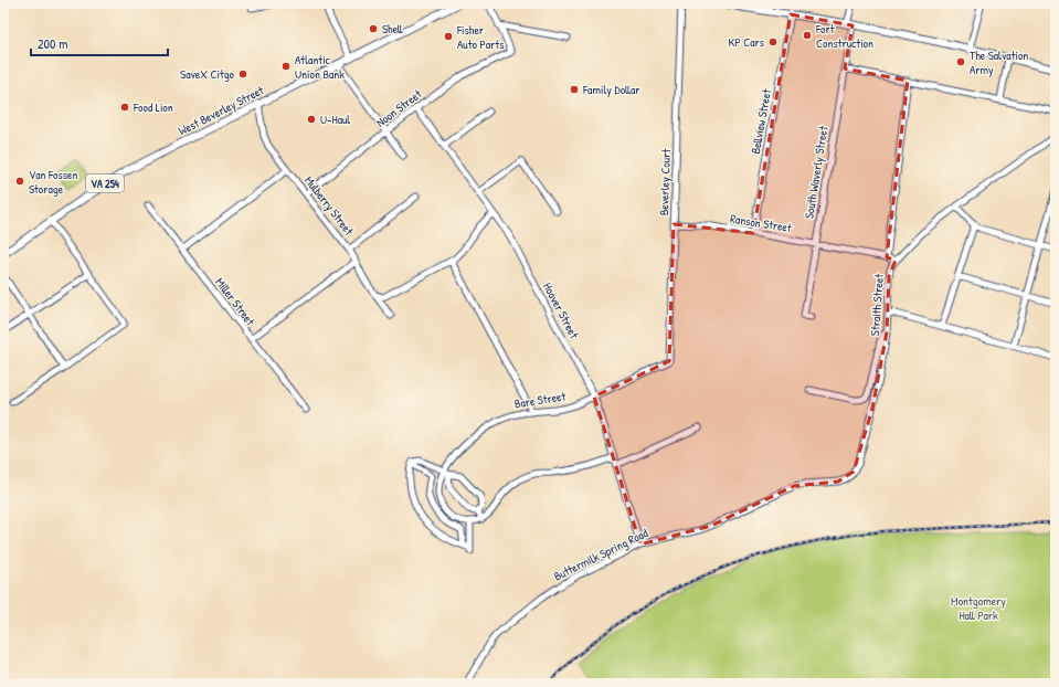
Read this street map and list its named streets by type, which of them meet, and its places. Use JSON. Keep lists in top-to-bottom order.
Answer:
{
  "streets": {
    "main road": ["West Beverley Street", "VA 254"],
    "street": [
      "Noon Street",
      "Bellview Street",
      "South Waverly Street",
      "Beverley Court",
      "Mulberry Street",
      "Ranson Street",
      "Miller Street",
      "Straith Street",
      "Hoover Street",
      "Bare Street",
      "Buttermilk Spring Road"
    ]
  },
  "crossings": [
    ["Noon Street", "Mulberry Street"],
    ["Noon Street", "Hoover Street"],
    ["West Beverley Street", "Mulberry Street"],
    ["Bellview Street", "Ranson Street"],
    ["South Waverly Street", "Ranson Street"],
    ["Beverley Court", "Ranson Street"],
    ["Beverley Court", "Bare Street"],
    ["Ranson Street", "Straith Street"],
    ["Straith Street", "Buttermilk Spring Road"],
    ["Hoover Street", "Bare Street"],
    ["Hoover Street", "Buttermilk Spring Road"]
  ],
  "parks": ["Montgomery Hall Park"],
  "places": [
    "Shell",
    "Fort Construction",
    "Fisher Auto Parts",
    "KP Cars",
    "The Salvation Army",
    "Atlantic Union Bank",
    "SaveX Citgo",
    "Family Dollar",
    "Food Lion",
    "U-Haul",
    "Van Fossen Storage"
  ],
  "scale_bar": "200 m"
}
